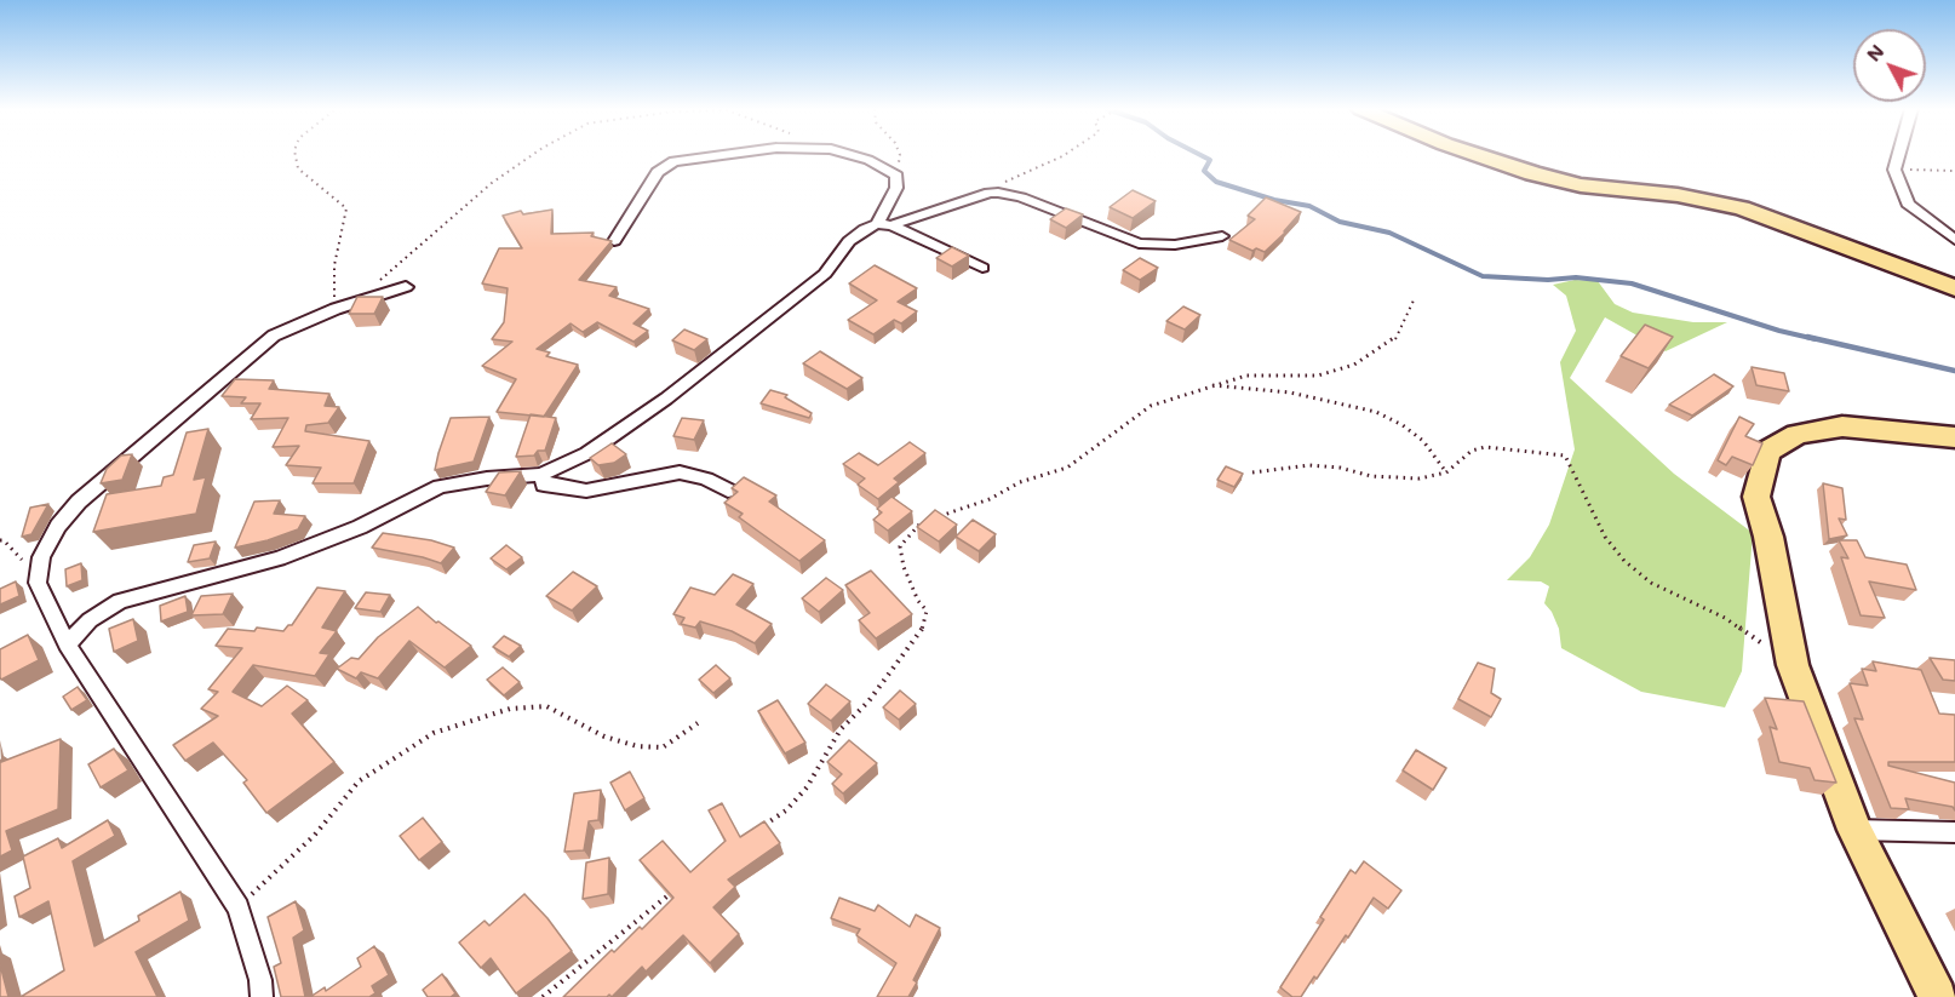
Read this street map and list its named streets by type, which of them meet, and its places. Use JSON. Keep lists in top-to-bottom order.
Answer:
{
  "north": "top left"
}
